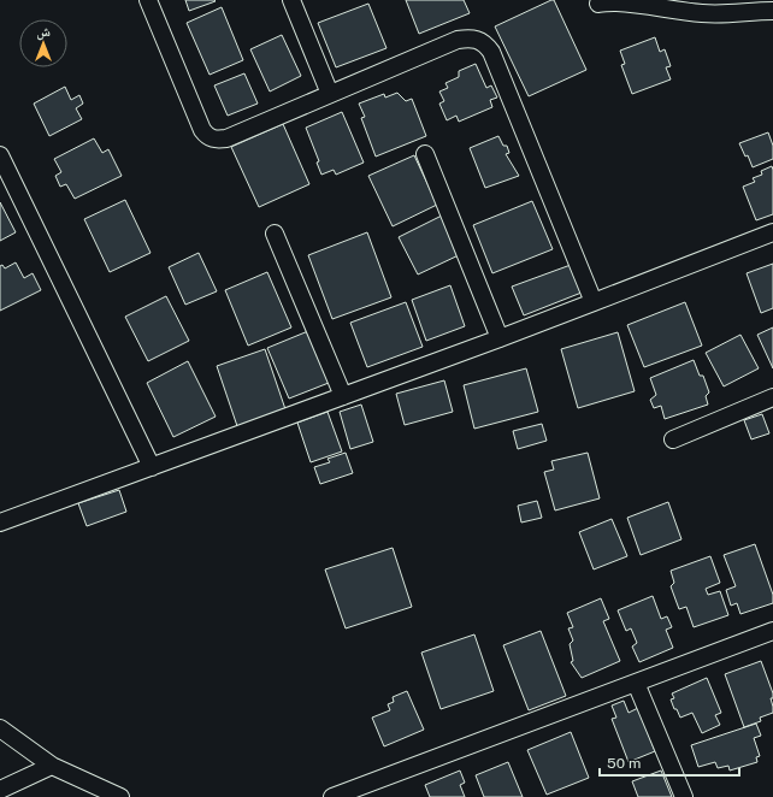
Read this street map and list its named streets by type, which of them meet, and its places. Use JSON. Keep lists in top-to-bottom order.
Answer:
{
  "scale_bar": "50 m",
  "north": "top"
}
